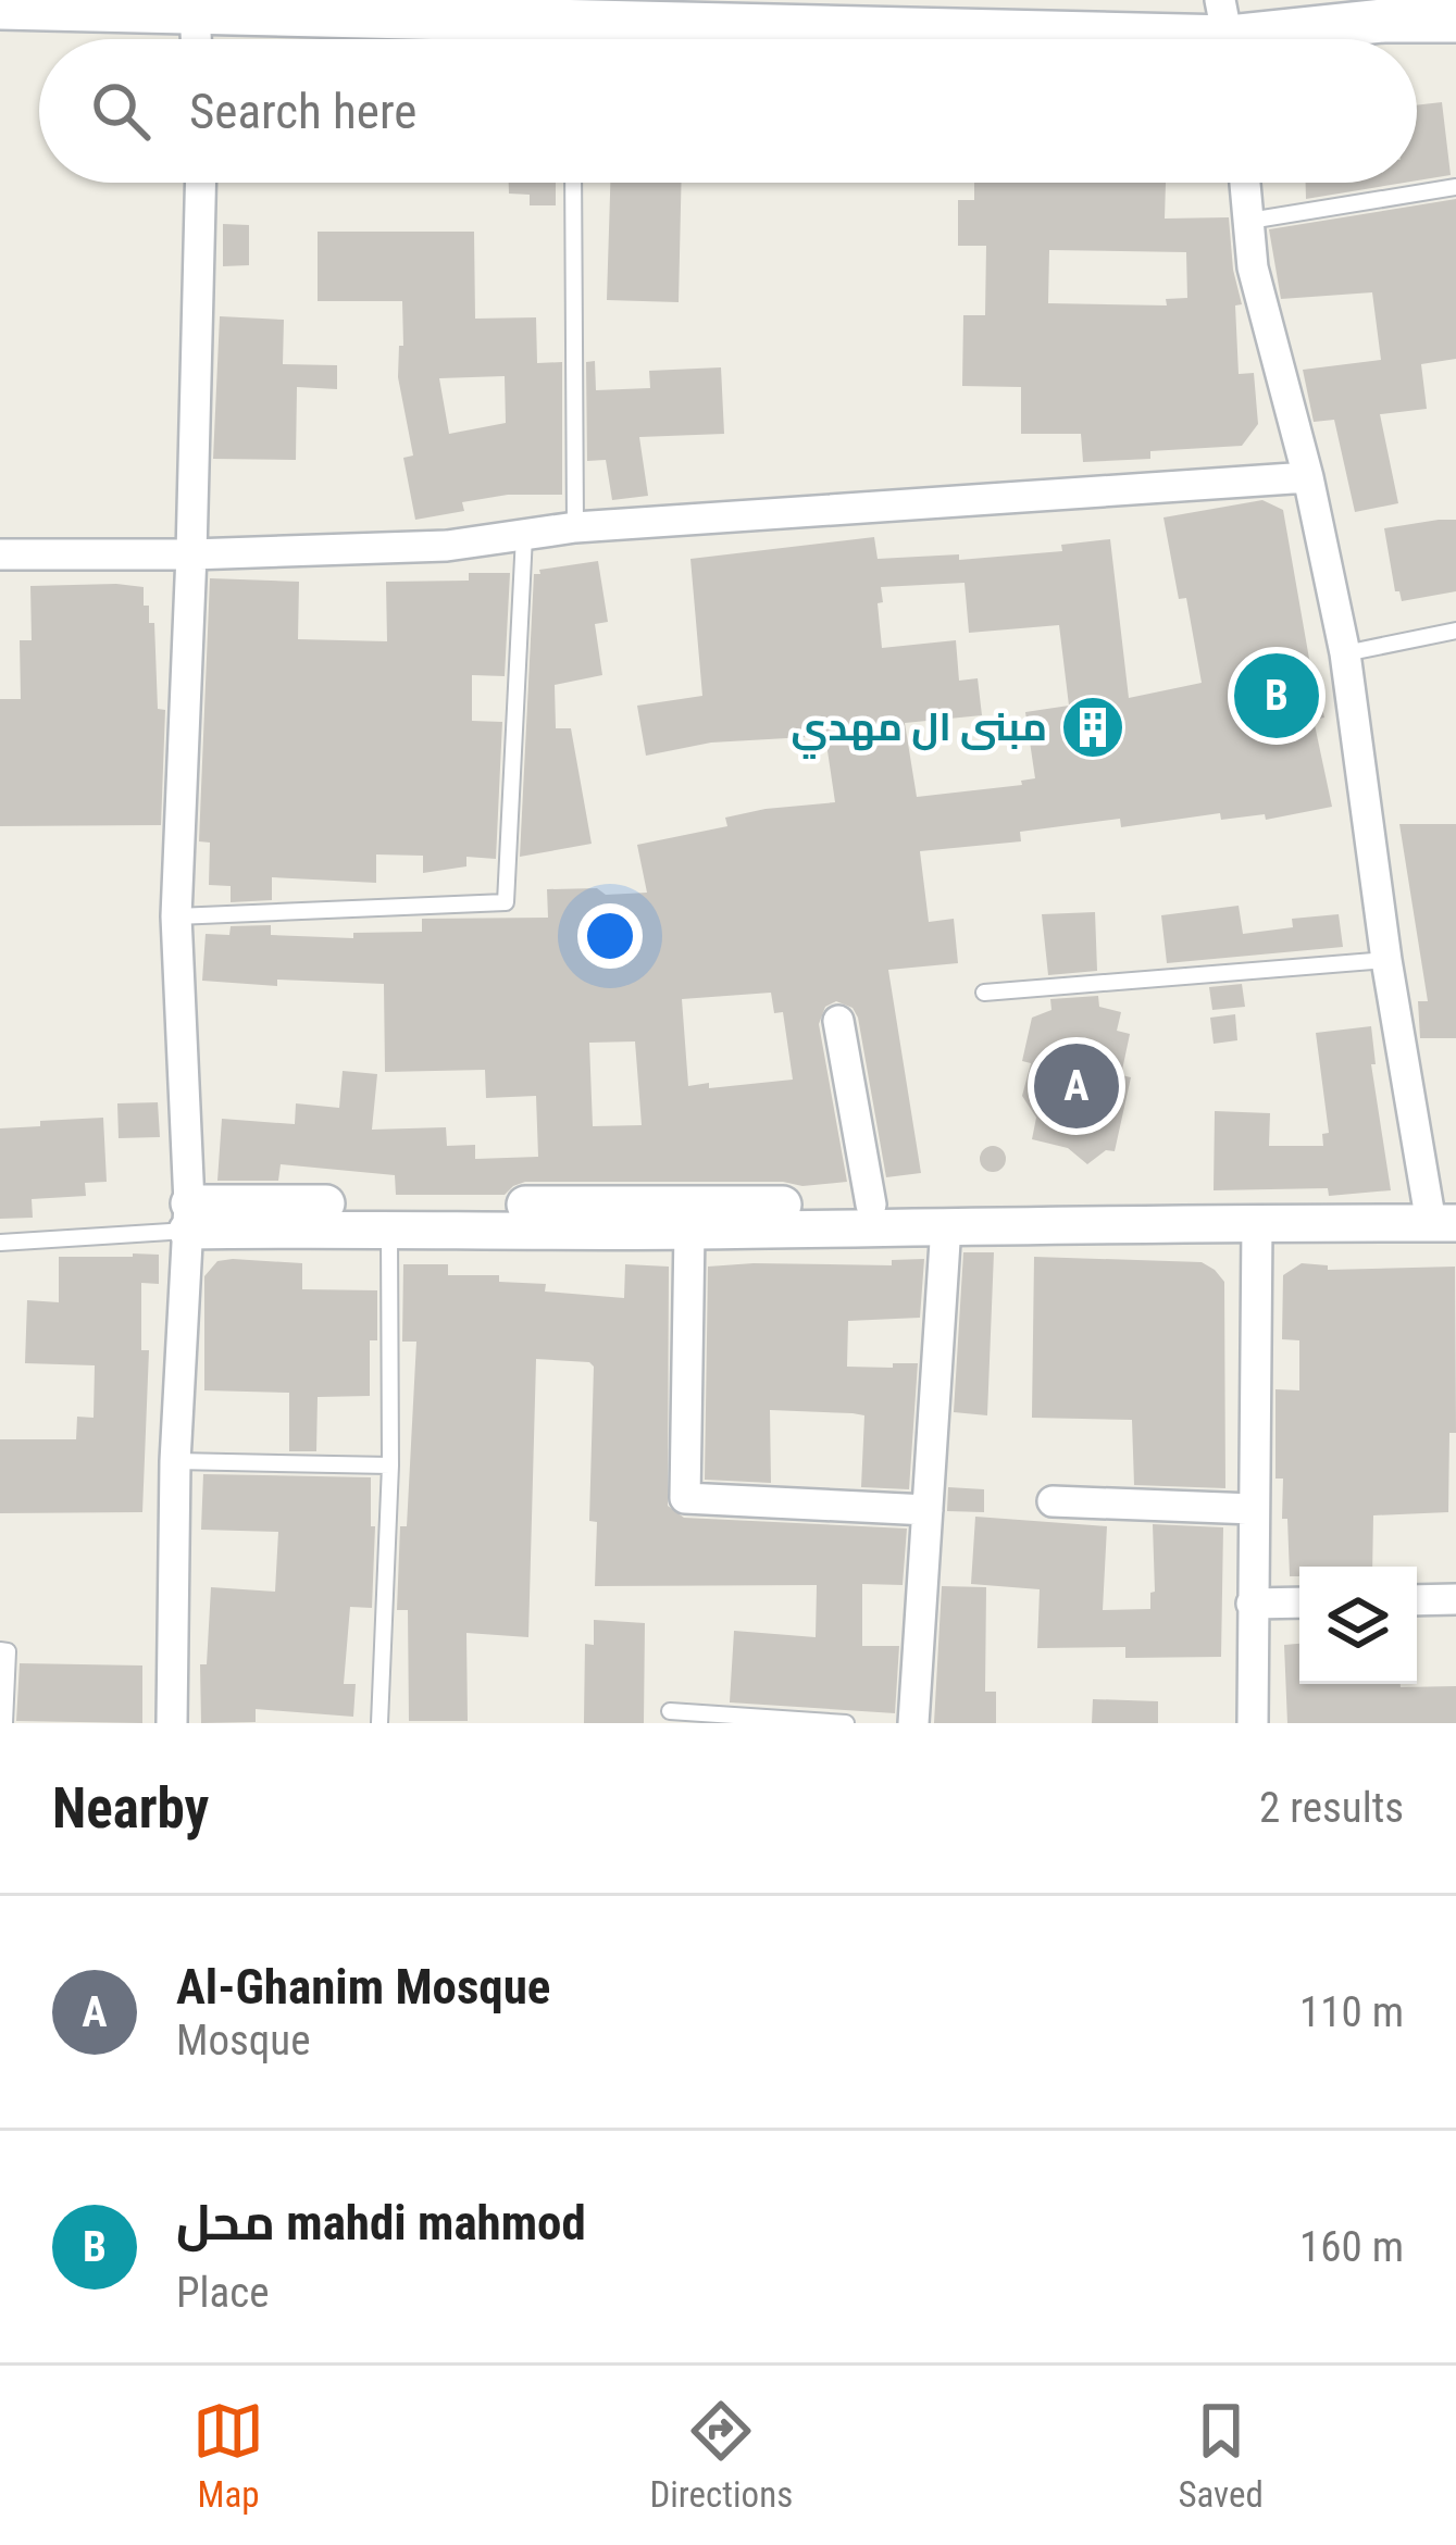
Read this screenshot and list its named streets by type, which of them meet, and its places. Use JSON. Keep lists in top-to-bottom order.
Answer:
{
  "places": {
    "building": ["مبنى ال مهدي"]
  },
  "page": {
    "search": "Search here",
    "pins": ["B", "A"],
    "heading": ["Nearby", "2 results"],
    "list": [
      {
        "mark": "A",
        "name": "Al-Ghanim Mosque",
        "note": "Mosque",
        "value": "110 m"
      },
      {
        "mark": "B",
        "name": "محل mahdi mahmod",
        "note": "Place",
        "value": "160 m"
      }
    ],
    "nav": ["Map", "Directions", "Saved"]
  }
}
